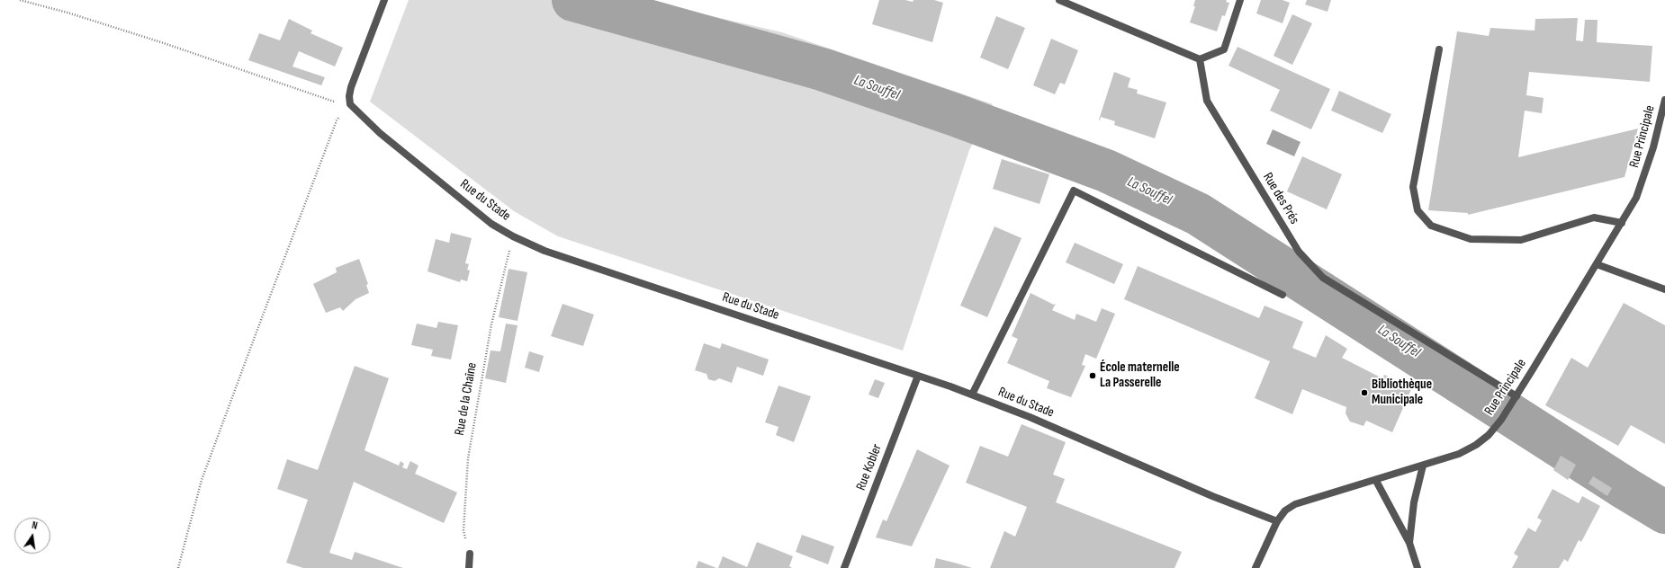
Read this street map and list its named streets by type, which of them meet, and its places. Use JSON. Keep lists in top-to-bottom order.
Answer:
{
  "streets": {
    "street": [
      "Rue Principale",
      "Rue des Prés",
      "Rue du Stade",
      "Rue Kobler"
    ],
    "path": ["Rue de la Chaîne"]
  },
  "crossings": [
    ["Rue Principale", "Rue des Prés"],
    ["Rue Principale", "Rue du Stade"],
    ["Rue du Stade", "Rue de la Chaîne"],
    ["Rue du Stade", "Rue Kobler"]
  ],
  "water": ["La Souffel"],
  "places": ["École maternelle La Passerelle", "Bibliothèque Municipale"],
  "north": "top"
}
